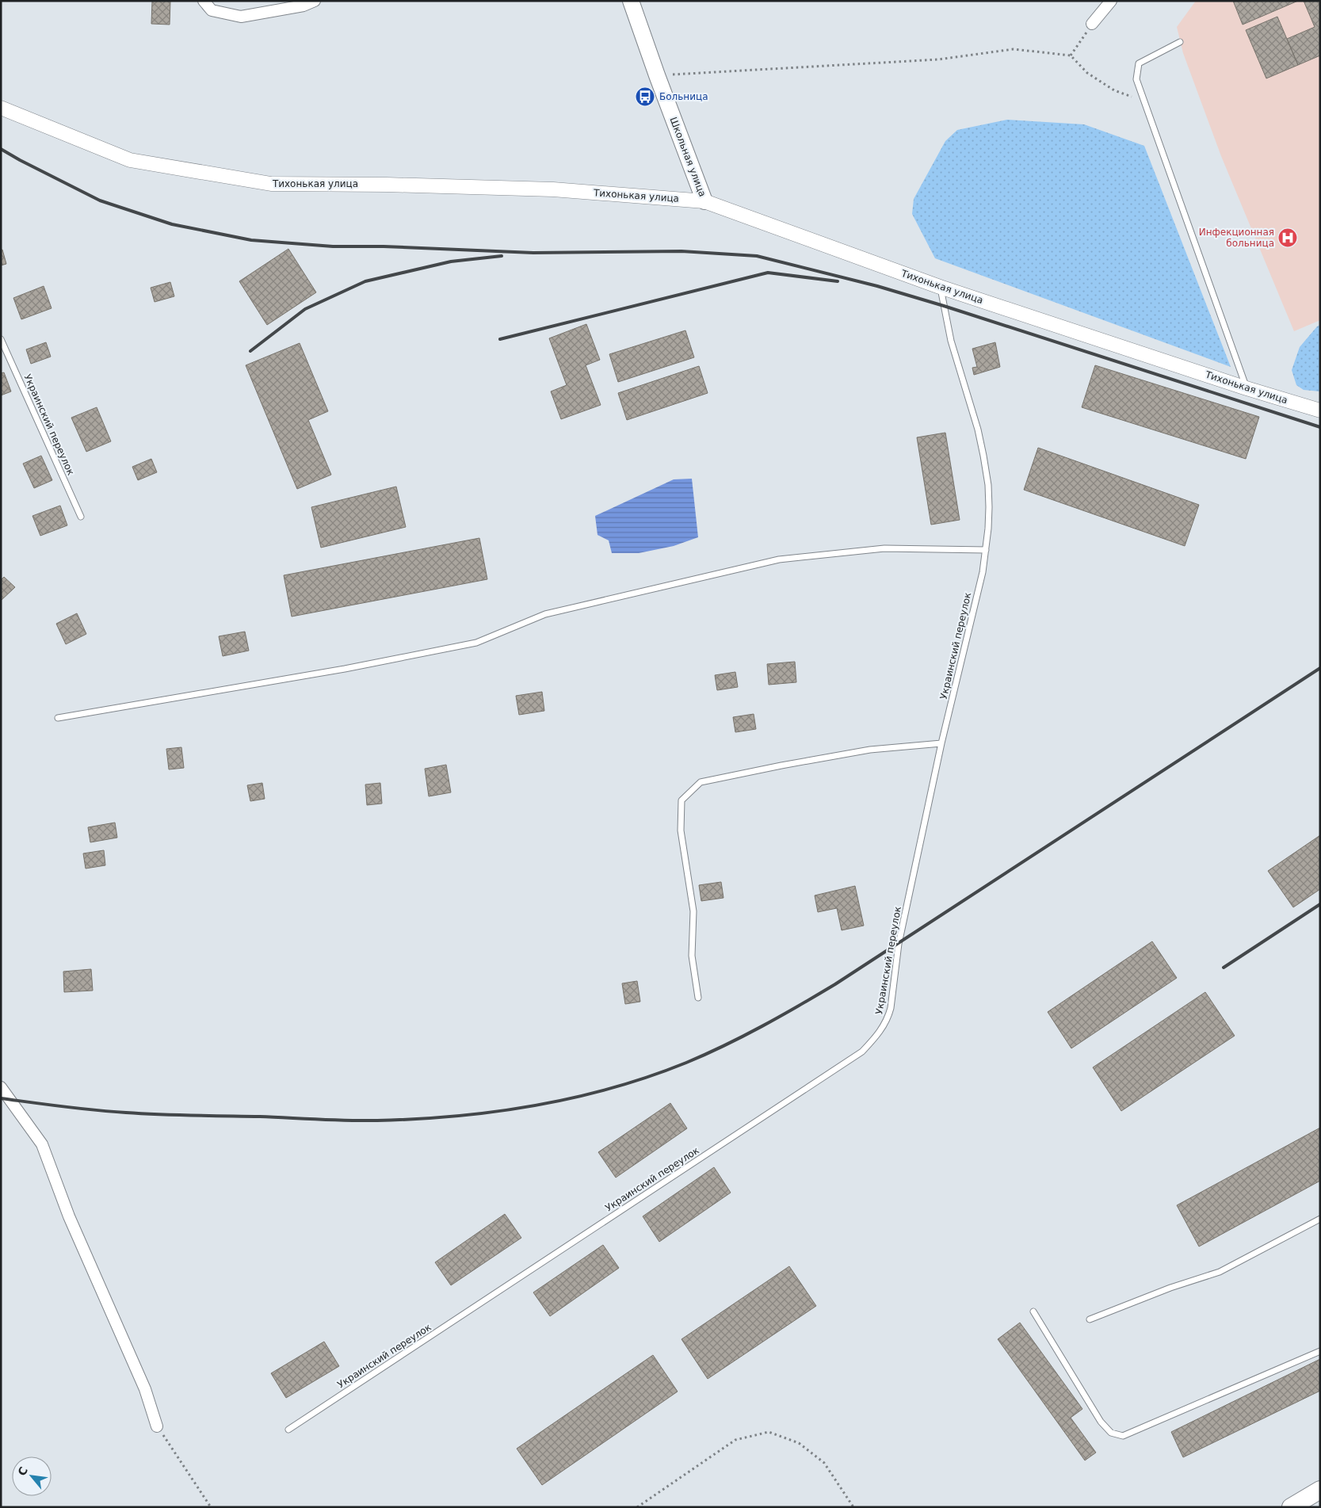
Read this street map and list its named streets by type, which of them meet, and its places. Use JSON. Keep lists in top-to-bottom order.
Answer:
{
  "streets": {
    "main road": ["Школьная улица"],
    "street": ["Тихонькая улица"],
    "lane": ["Украинский переулок"]
  },
  "crossings": [
    ["Школьная улица", "Тихонькая улица"],
    ["Тихонькая улица", "Украинский переулок"]
  ],
  "places": {
    "bus stop": ["Больница"],
    "hospital": ["Инфекционная больница"]
  },
  "north": "top left"
}
